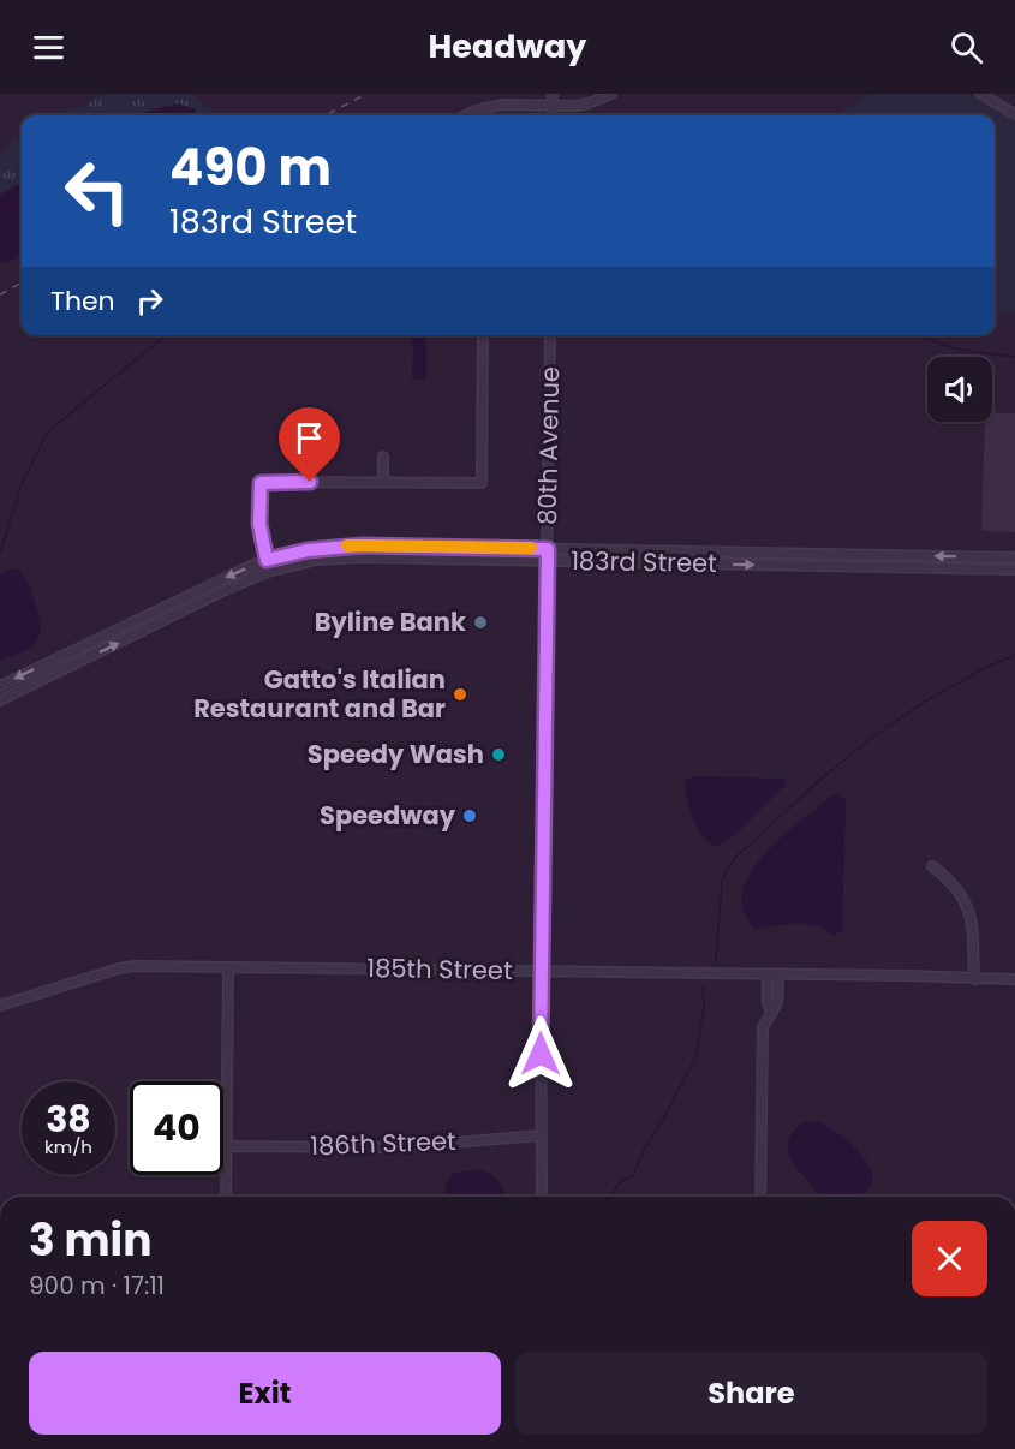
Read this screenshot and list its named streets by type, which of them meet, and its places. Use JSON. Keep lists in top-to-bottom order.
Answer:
{
  "streets": {
    "street": [
      "80th Avenue",
      "183rd Street",
      "185th Street",
      "186th Street"
    ]
  },
  "crossings": [
    ["80th Avenue", "183rd Street"],
    ["80th Avenue", "185th Street"],
    ["80th Avenue", "186th Street"]
  ],
  "places": [
    "Byline Bank",
    "Gatto's Italian Restaurant and Bar",
    "Speedy Wash",
    "Speedway"
  ],
  "page": {
    "header": "Headway",
    "turn": ["490 m", "183rd Street"],
    "then": "Then",
    "speed": "38 km/h",
    "limit": "40",
    "heading": ["3 min", "900 m · 17:11"],
    "buttons": ["Exit", "Share"]
  }
}
